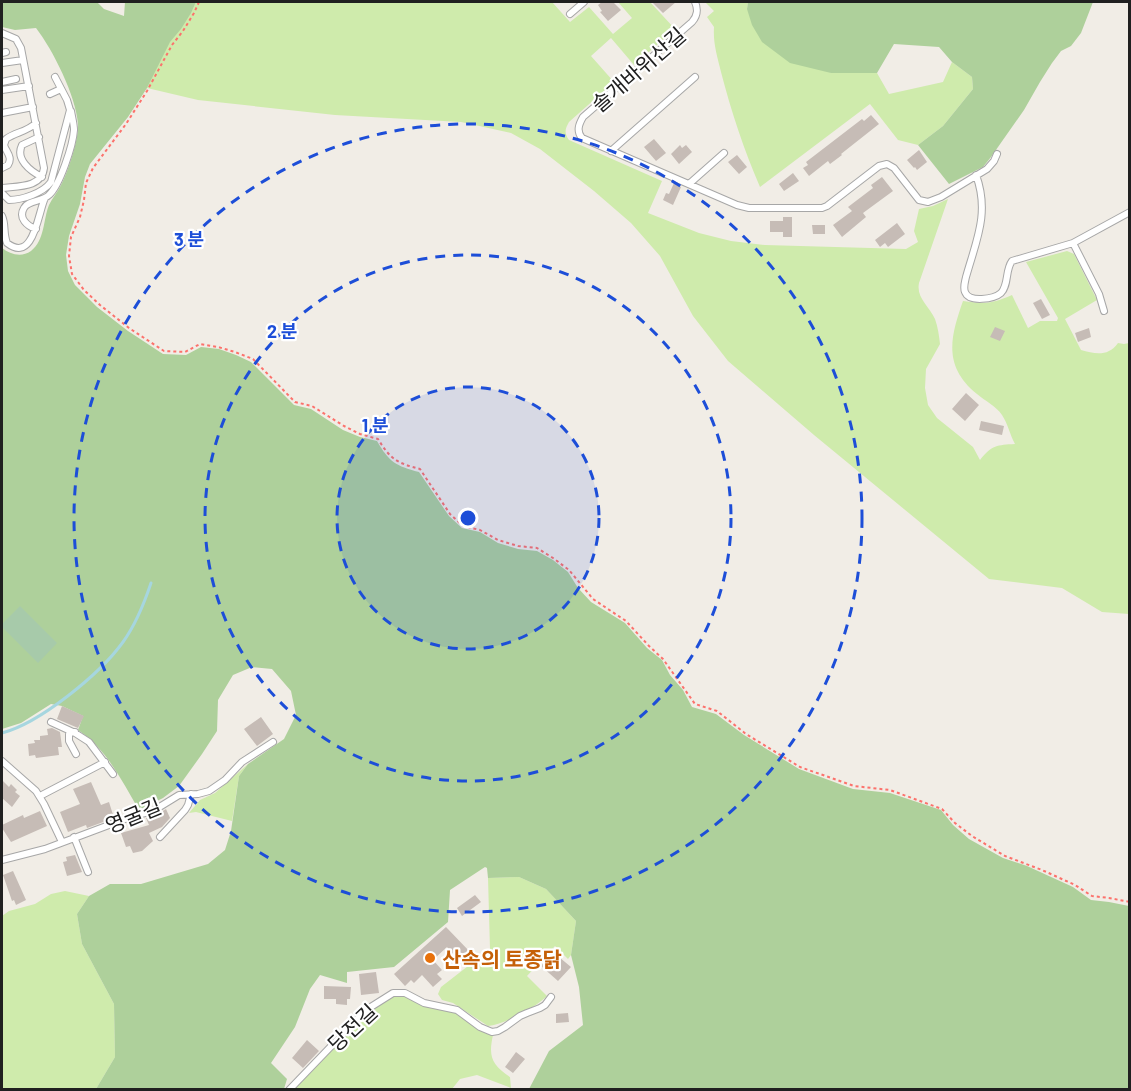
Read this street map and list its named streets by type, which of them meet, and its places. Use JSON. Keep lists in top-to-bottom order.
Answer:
{
  "streets": {
    "lane": ["솔개바위산길", "영굴길", "당전길"]
  },
  "places": ["산속의 토종닭"],
  "rings": ["3 분", "2 분", "1 분"]
}
